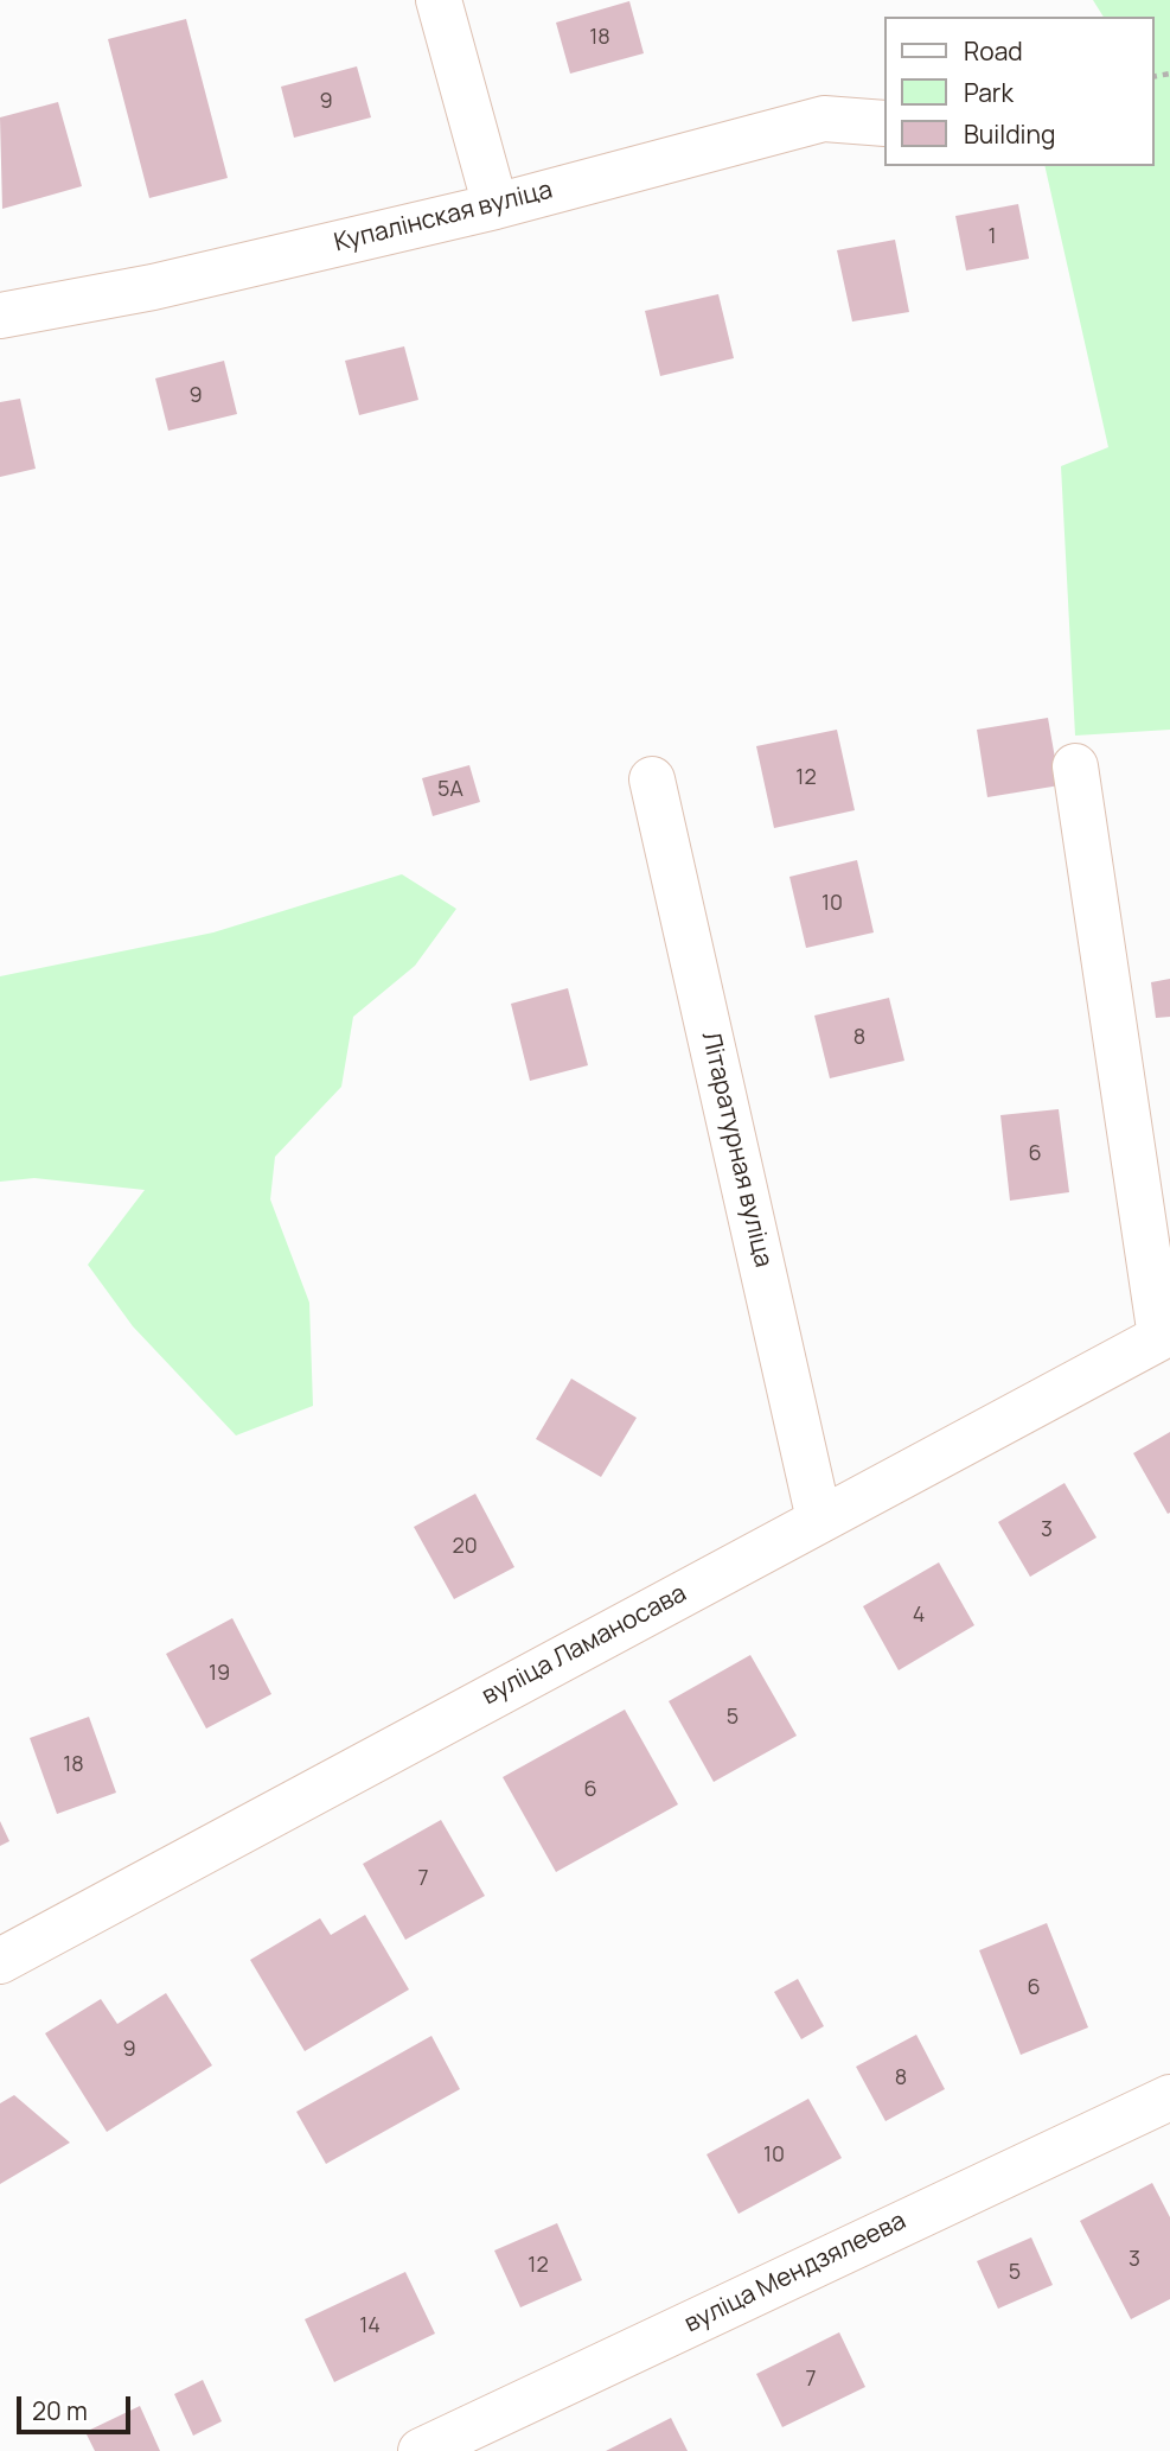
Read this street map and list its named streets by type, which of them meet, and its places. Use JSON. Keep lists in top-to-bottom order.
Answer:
{
  "streets": {
    "street": [
      "Купалінская вуліца",
      "Літаратурная вуліца",
      "вуліца Ламаносава",
      "вуліца Мендзялеева"
    ]
  },
  "crossings": [
    ["Літаратурная вуліца", "вуліца Ламаносава"]
  ],
  "house_numbers": [
    "18",
    "9",
    "1",
    "9",
    "12",
    "5А",
    "10",
    "8",
    "6",
    "3",
    "20",
    "4",
    "19",
    "5",
    "18",
    "6",
    "7",
    "6",
    "9",
    "8",
    "10",
    "3",
    "12",
    "5",
    "14",
    "7"
  ],
  "legend": ["Road", "Park", "Building"],
  "scale_bar": "20 m"
}
